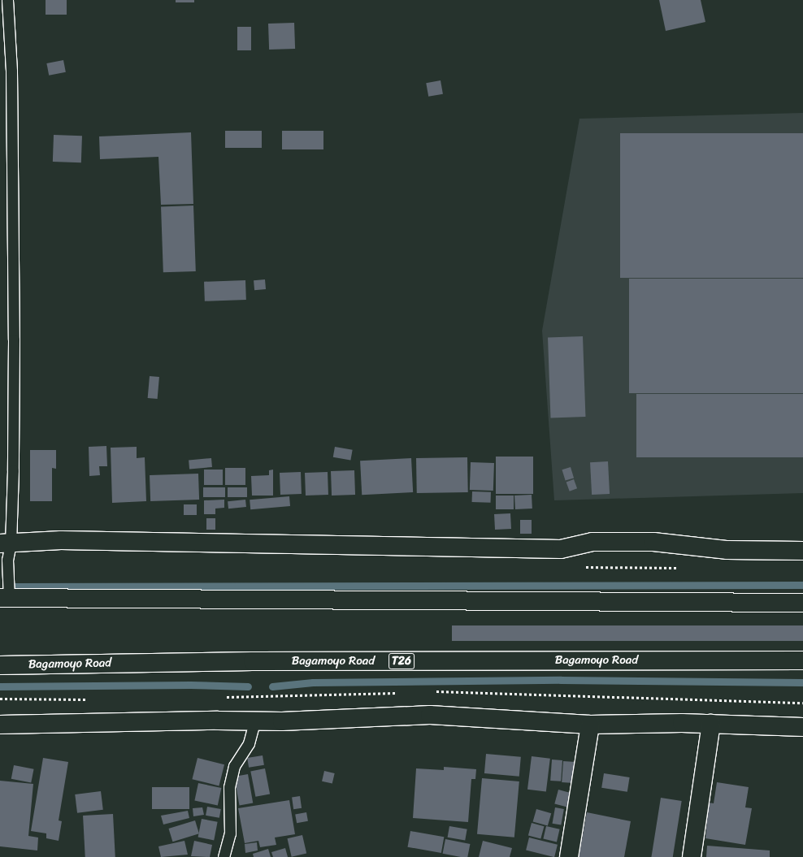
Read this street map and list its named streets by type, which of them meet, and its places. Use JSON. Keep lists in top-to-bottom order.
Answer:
{
  "streets": {
    "main road": ["Bagamoyo Road", "T26"]
  }
}
